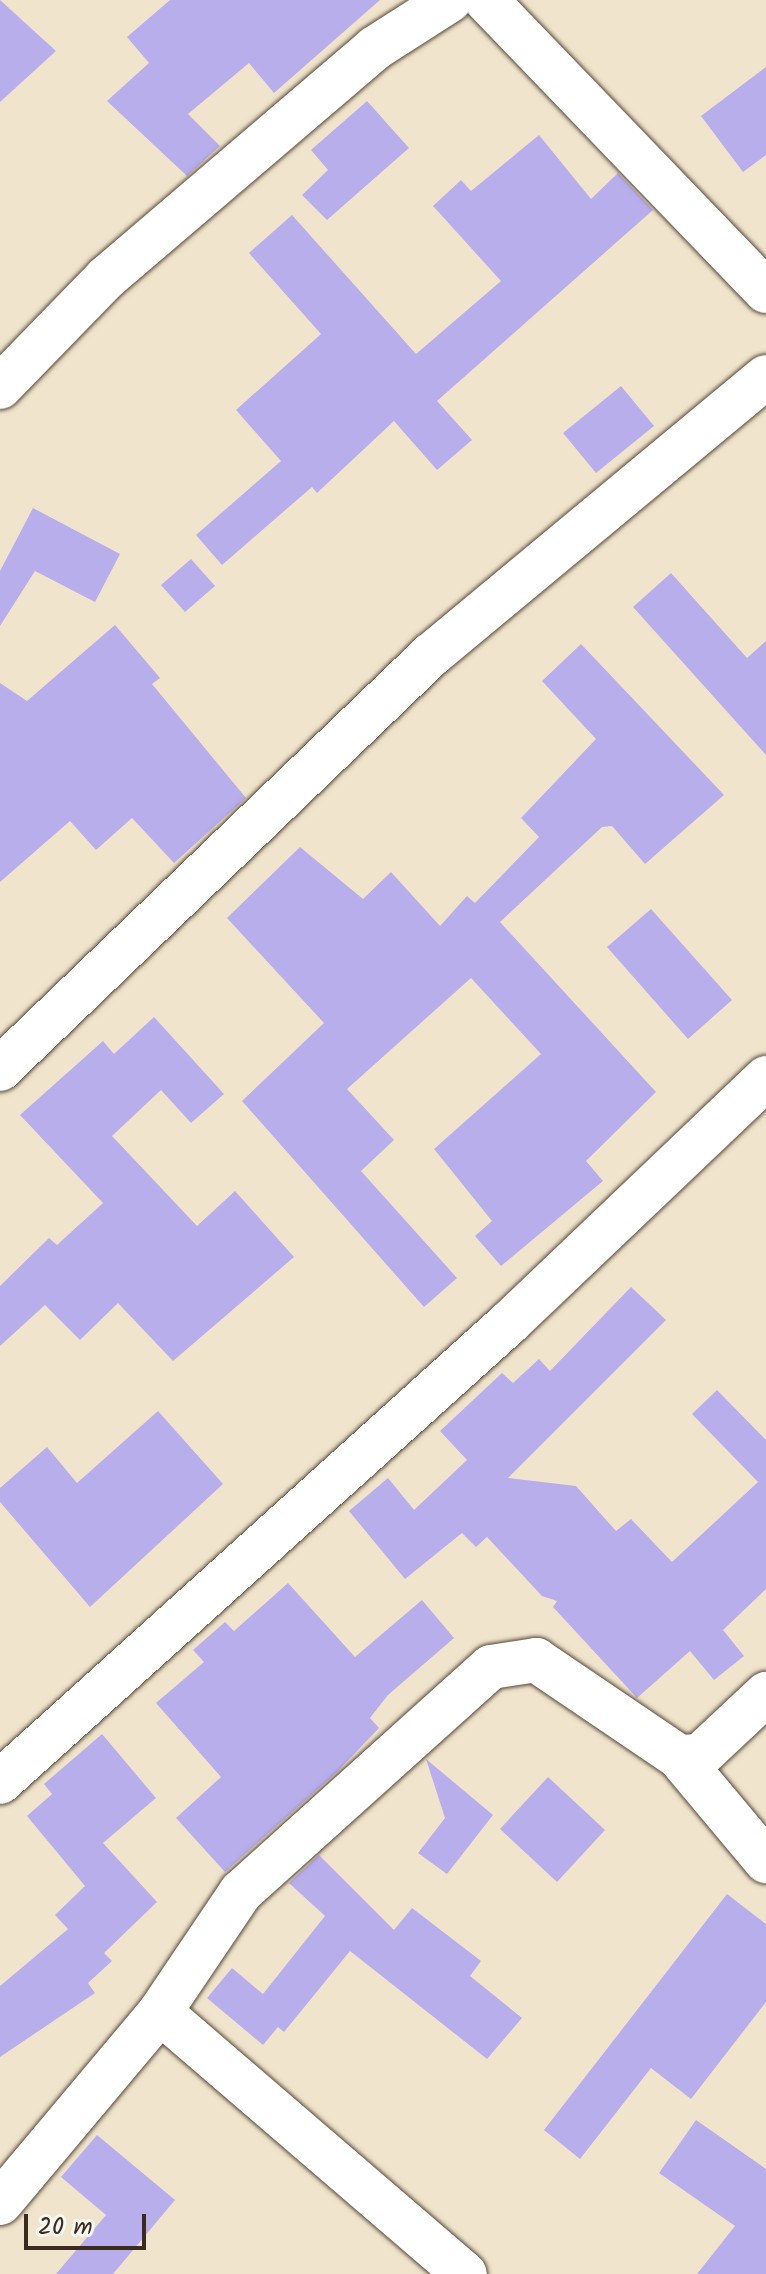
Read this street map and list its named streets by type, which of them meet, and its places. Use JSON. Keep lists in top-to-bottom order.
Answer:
{
  "scale_bar": "20 m"
}
